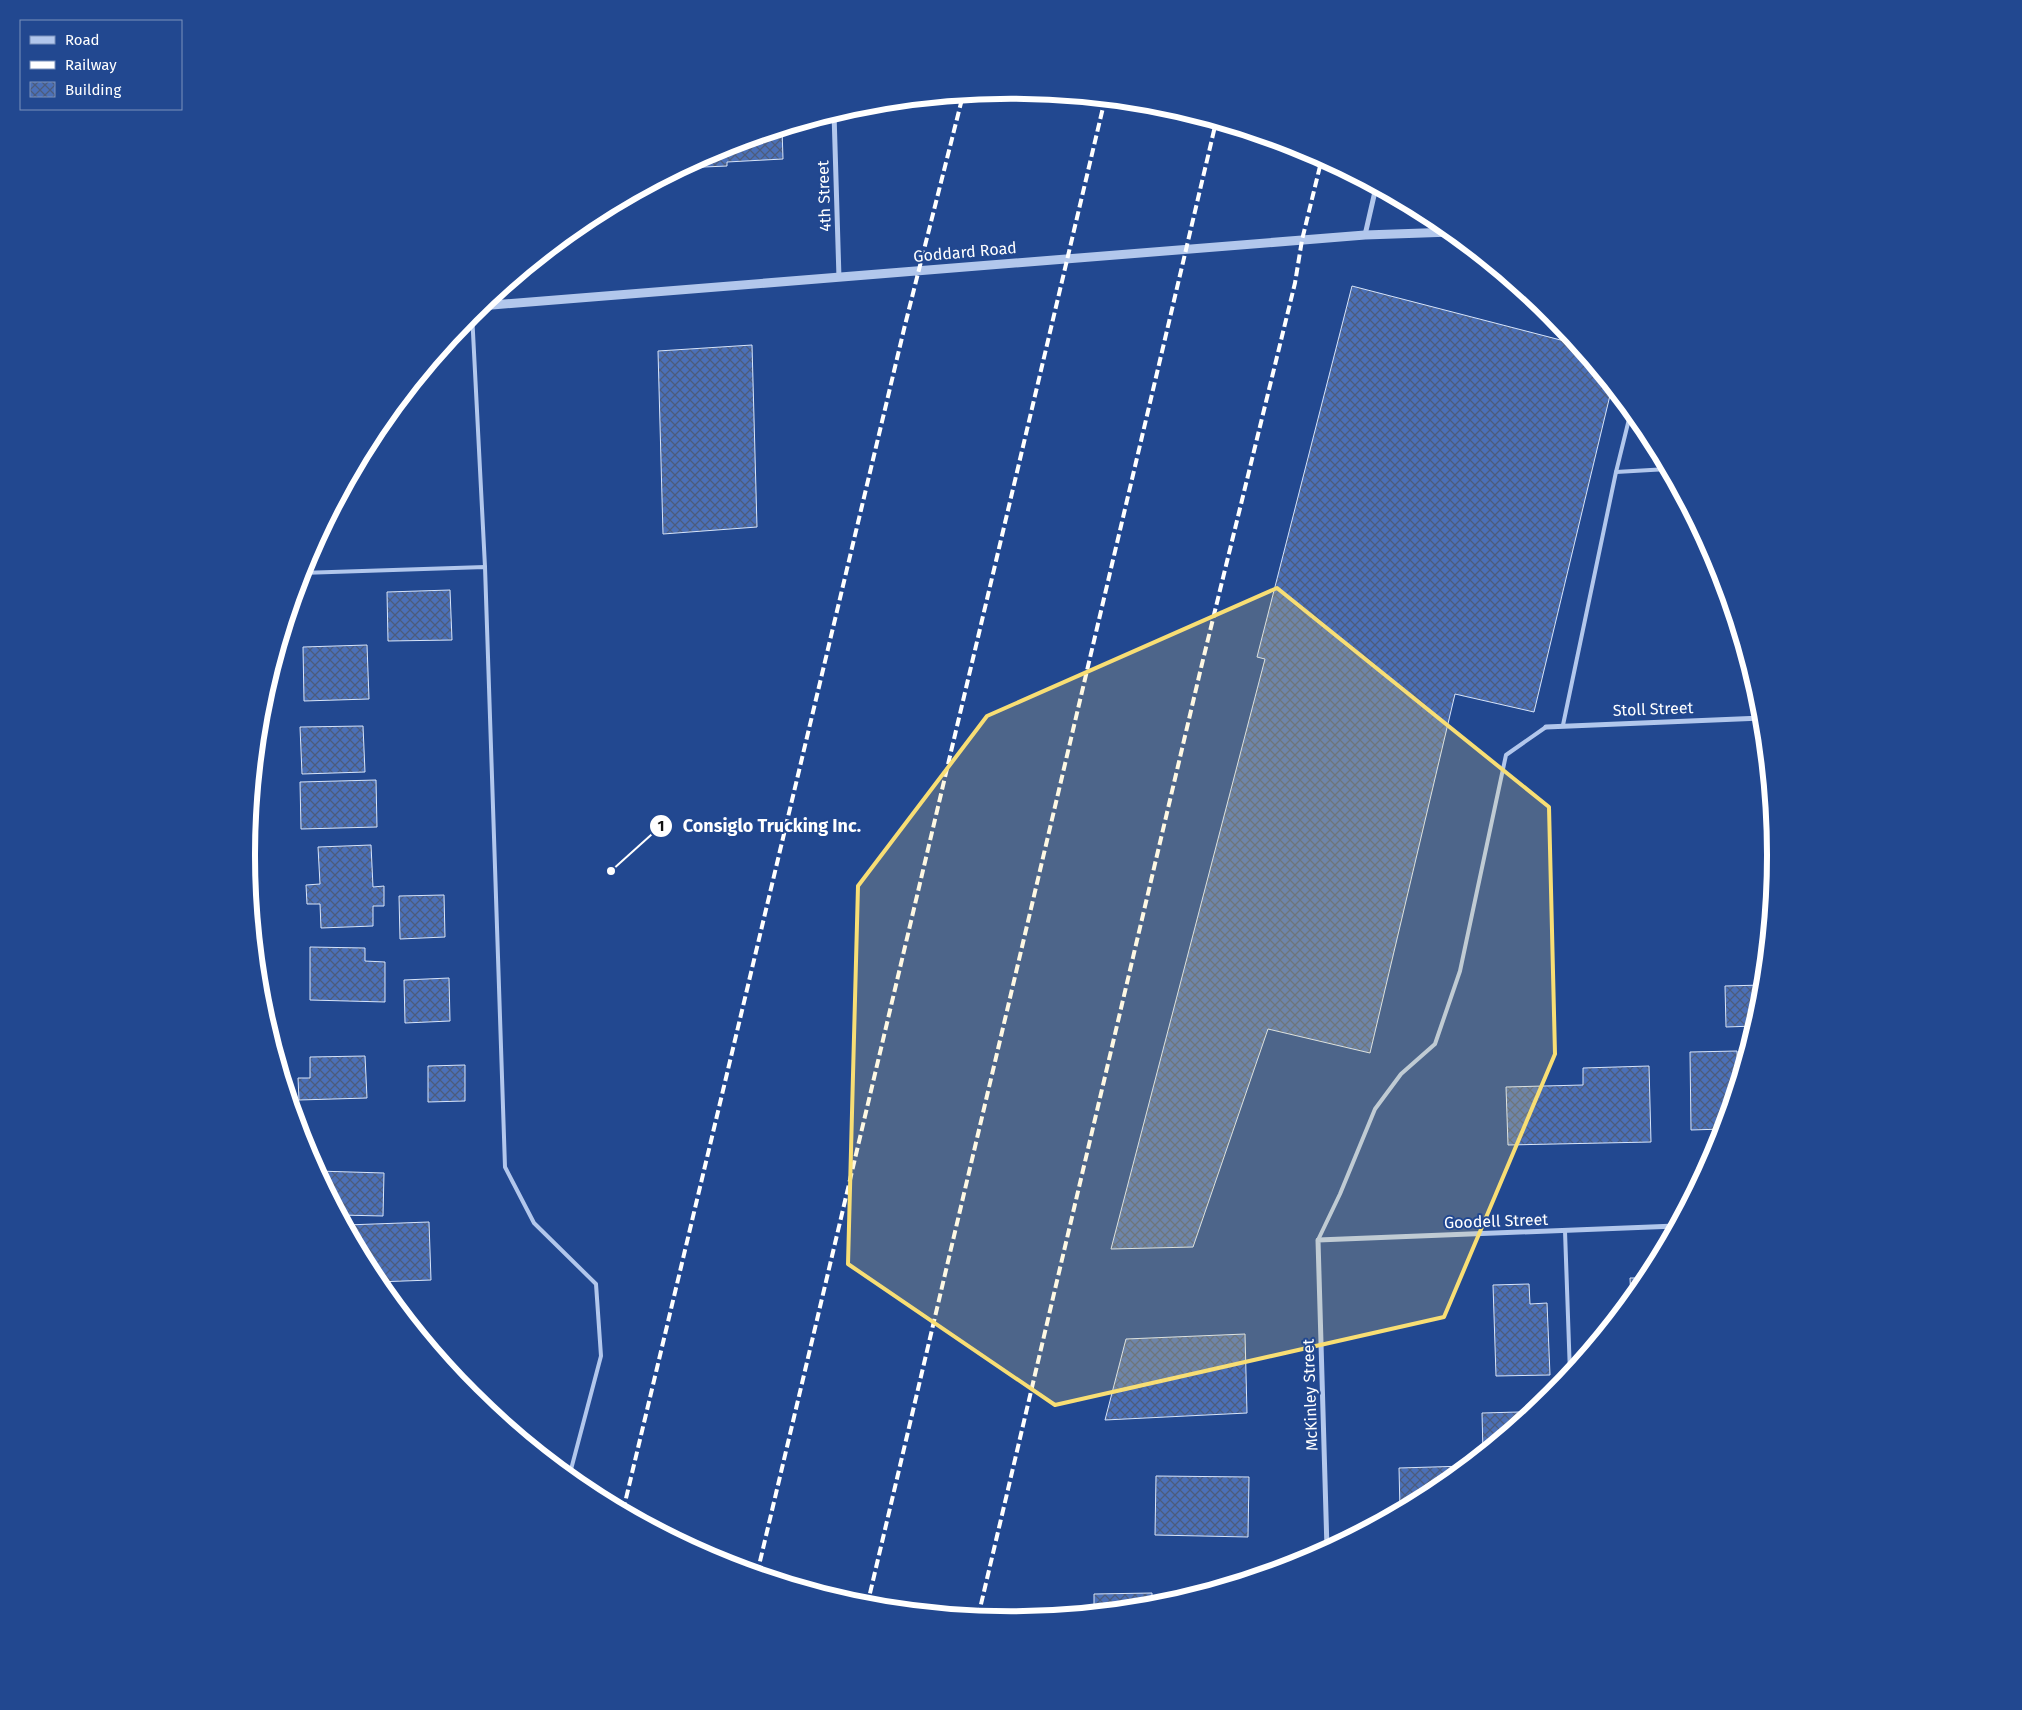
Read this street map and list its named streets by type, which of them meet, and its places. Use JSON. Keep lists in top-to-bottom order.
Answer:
{
  "streets": {
    "street": [
      "4th Street",
      "Goddard Road",
      "Stoll Street",
      "Goodell Street",
      "McKinley Street"
    ]
  },
  "crossings": [
    ["4th Street", "Goddard Road"],
    ["Goodell Street", "McKinley Street"]
  ],
  "places": ["Consiglo Trucking Inc."],
  "legend": ["Road", "Railway", "Building"]
}
